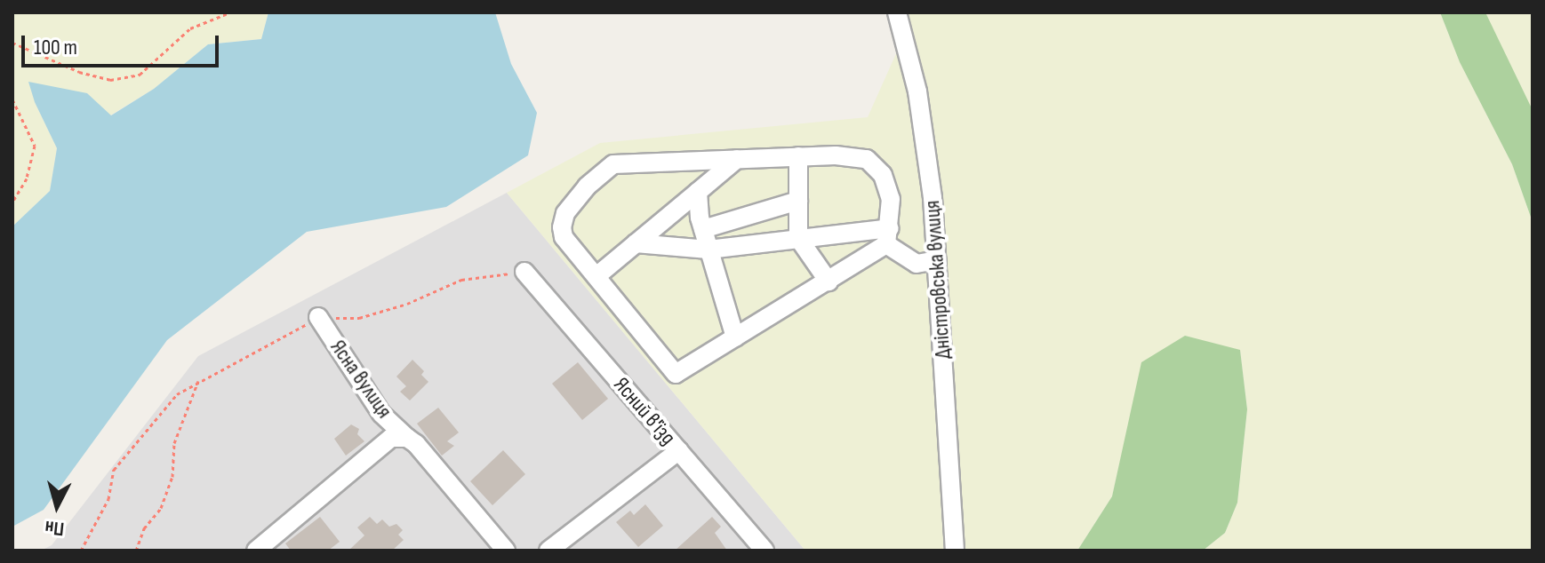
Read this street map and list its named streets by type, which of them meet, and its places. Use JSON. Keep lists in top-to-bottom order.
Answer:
{
  "streets": {
    "street": ["Дністровська вулиця", "Ясна вулиця", "Ясний в'їзд"]
  },
  "scale_bar": "100 m",
  "north": "bottom"
}
